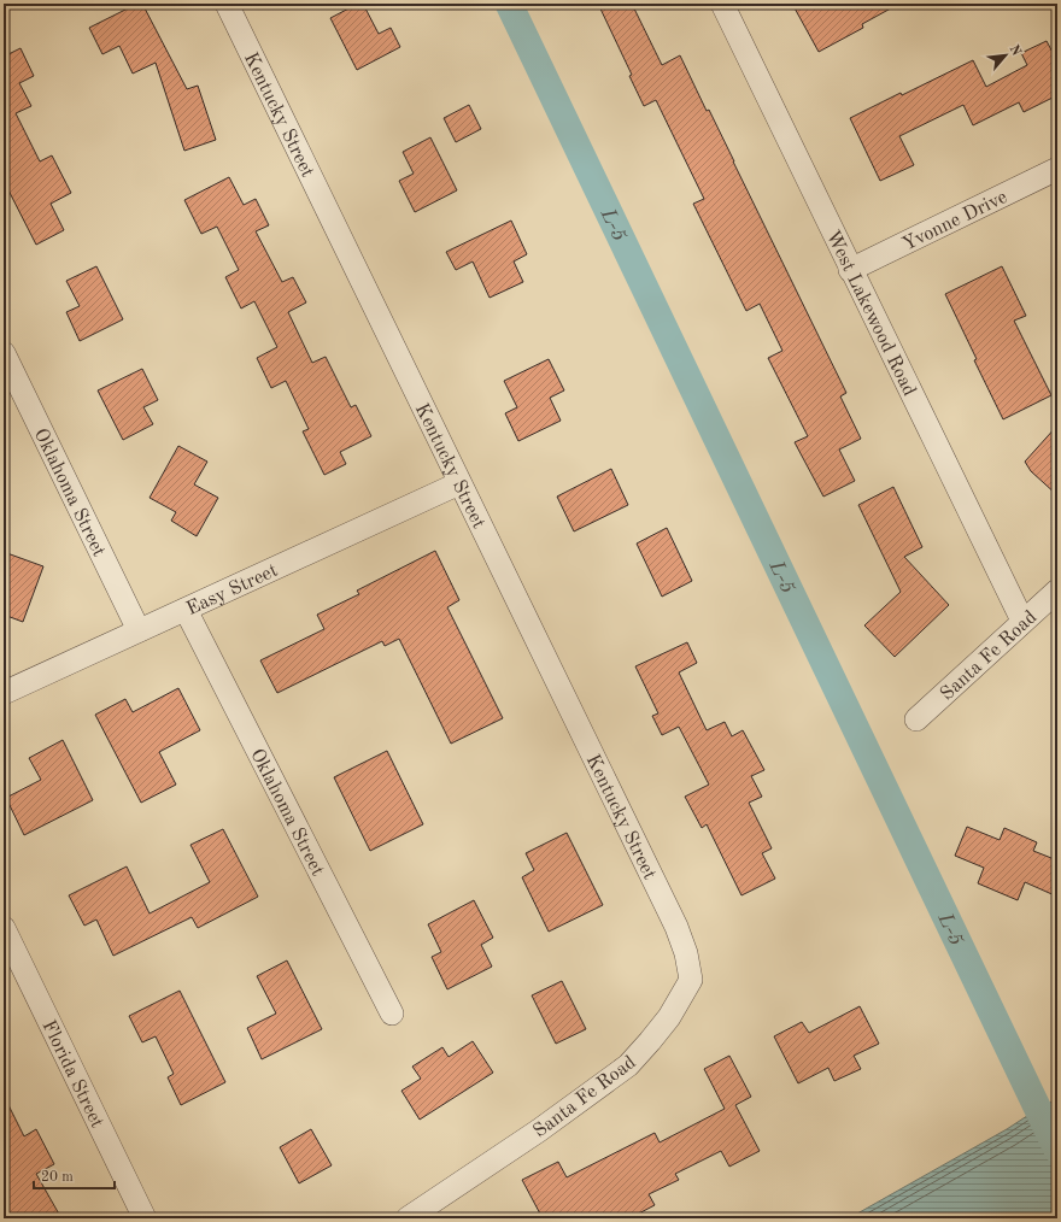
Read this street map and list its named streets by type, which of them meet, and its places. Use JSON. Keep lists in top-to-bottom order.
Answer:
{
  "streets": {
    "street": [
      "Kentucky Street",
      "Yvonne Drive",
      "West Lakewood Road",
      "Oklahoma Street",
      "Easy Street",
      "Santa Fe Road",
      "Florida Street"
    ]
  },
  "crossings": [
    ["Kentucky Street", "Easy Street"],
    ["Kentucky Street", "Santa Fe Road"],
    ["Yvonne Drive", "West Lakewood Road"],
    ["West Lakewood Road", "Santa Fe Road"],
    ["Oklahoma Street", "Easy Street"]
  ],
  "water": ["L-5"],
  "scale_bar": "20 m",
  "north": "top right"
}
